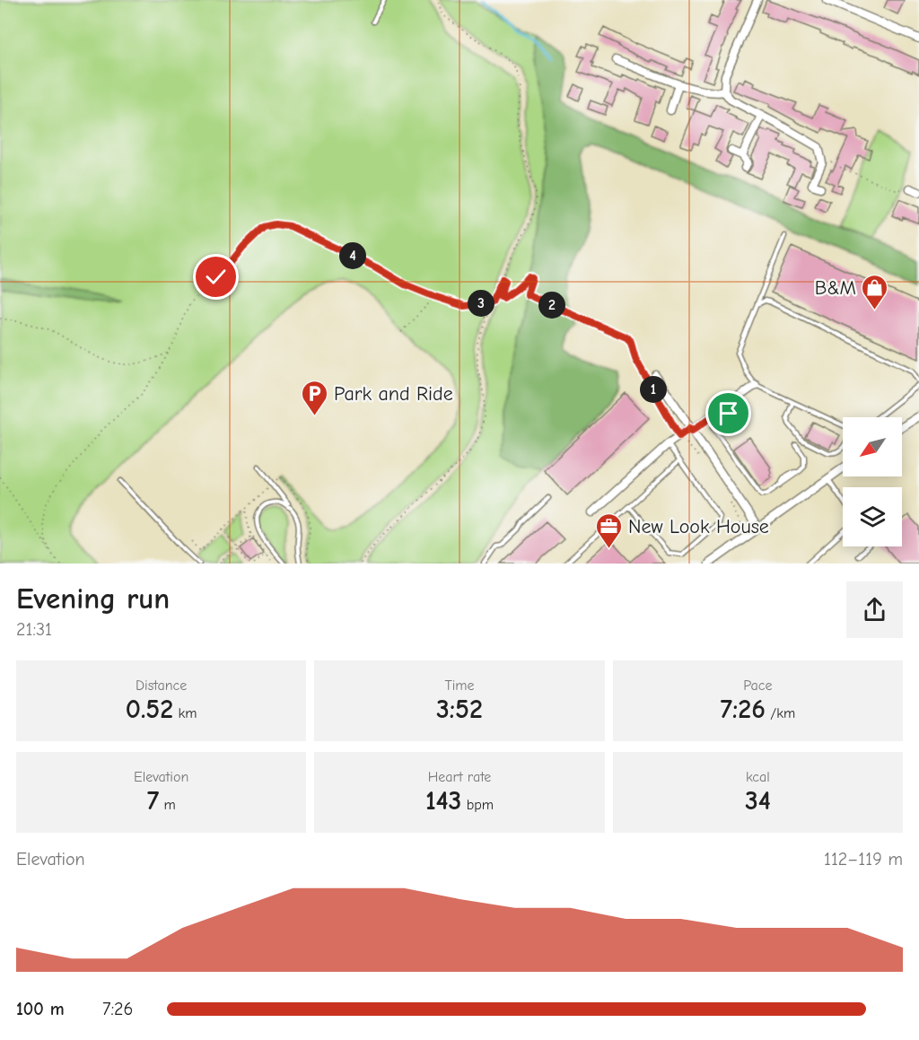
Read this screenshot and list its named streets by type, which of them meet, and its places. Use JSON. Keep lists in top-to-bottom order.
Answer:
{
  "places": {
    "shop": ["B&M"],
    "parking": ["Park and Ride"],
    "office": ["New Look House"]
  },
  "north": "bottom left",
  "page": {
    "pins": [
      "4",
      "3",
      "2",
      "1"
    ],
    "heading": ["Evening run", "21:31"],
    "stats": [
      ["Distance", "0.52 km"],
      ["Time", "3:52"],
      ["Pace", "7:26 /km"],
      ["Elevation", "7 m"],
      ["Heart rate", "143 bpm"],
      ["kcal", "34"]
    ],
    "chart": ["Elevation", "112–119 m"],
    "list": [
      {
        "name": "100 m",
        "note": "7:26"
      }
    ]
  }
}
